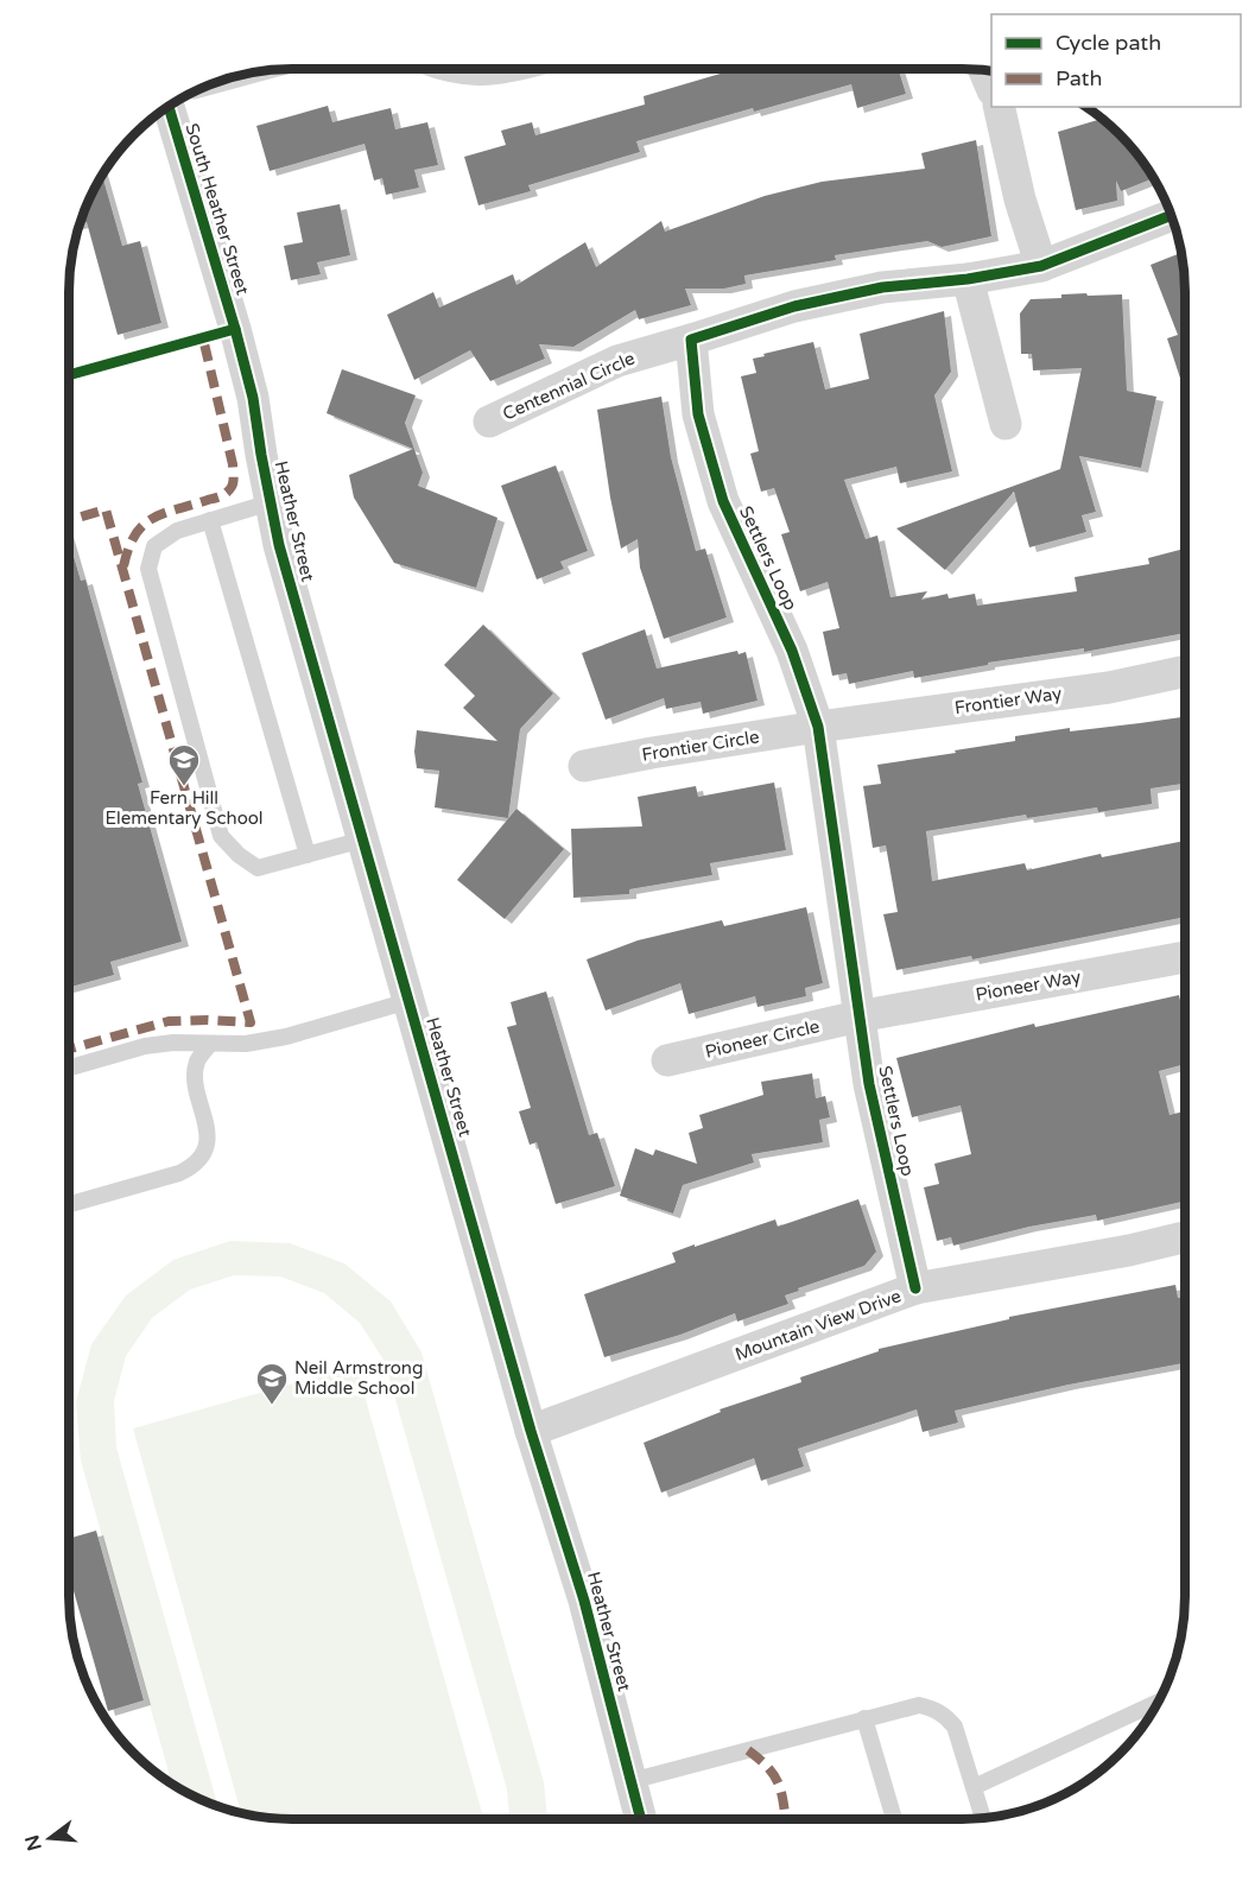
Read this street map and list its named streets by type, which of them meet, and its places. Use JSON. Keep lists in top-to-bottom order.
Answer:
{
  "streets": {
    "street": [
      "South Heather Street",
      "Centennial Circle",
      "Heather Street",
      "Settlers Loop",
      "Frontier Way",
      "Frontier Circle",
      "Pioneer Way",
      "Pioneer Circle",
      "Mountain View Drive"
    ]
  },
  "crossings": [
    ["South Heather Street", "Heather Street"],
    ["Centennial Circle", "Settlers Loop"],
    ["Heather Street", "Mountain View Drive"],
    ["Settlers Loop", "Frontier Way"],
    ["Settlers Loop", "Frontier Circle"],
    ["Settlers Loop", "Pioneer Way"],
    ["Settlers Loop", "Pioneer Circle"],
    ["Settlers Loop", "Mountain View Drive"],
    ["Frontier Way", "Frontier Circle"],
    ["Pioneer Way", "Pioneer Circle"]
  ],
  "places": {
    "school or university": ["Fern Hill Elementary School", "Neil Armstrong Middle School"]
  },
  "legend": ["Cycle path", "Path"],
  "north": "left"
}
